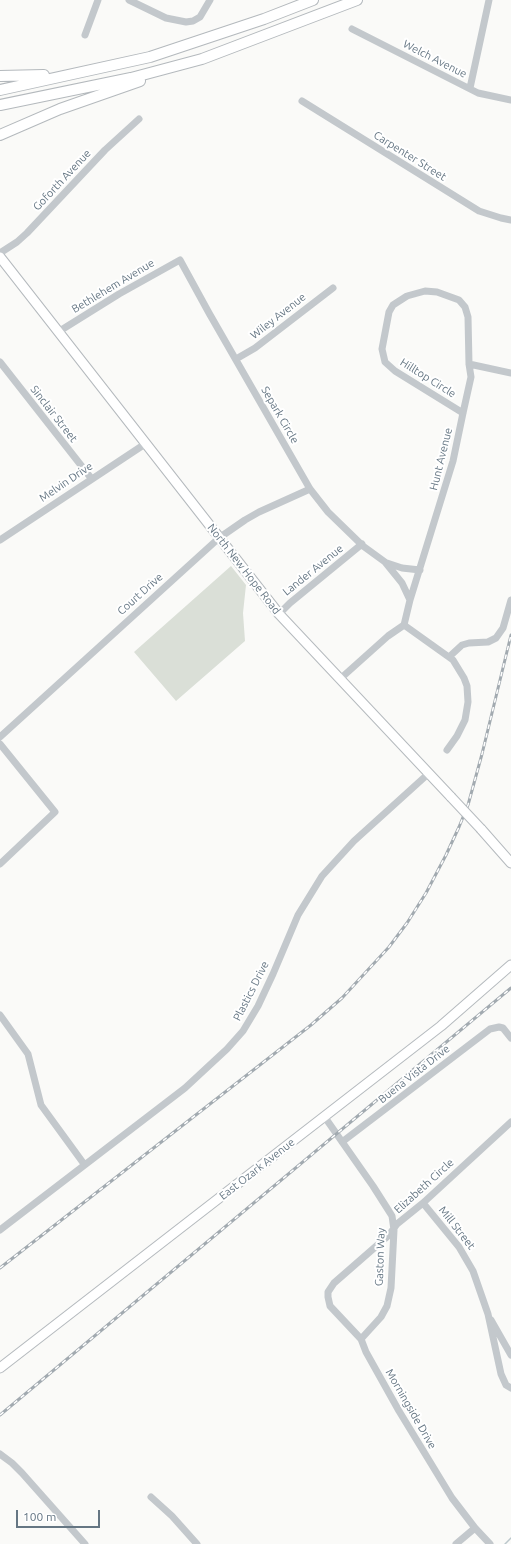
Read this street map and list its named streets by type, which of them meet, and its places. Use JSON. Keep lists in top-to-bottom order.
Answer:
{
  "streets": {
    "main road": ["North New Hope Road", "East Ozark Avenue"],
    "street": [
      "Welch Avenue",
      "Carpenter Street",
      "Goforth Avenue",
      "Bethlehem Avenue",
      "Wiley Avenue",
      "Hilltop Circle",
      "Sinclair Street",
      "Separk Circle",
      "Hunt Avenue",
      "Melvin Drive",
      "Lander Avenue",
      "Court Drive",
      "Plastics Drive",
      "Buena Vista Drive",
      "Elizabeth Circle",
      "Mill Street",
      "Gaston Way",
      "Morningside Drive"
    ]
  },
  "crossings": [
    ["Bethlehem Avenue", "Separk Circle"],
    ["Bethlehem Avenue", "North New Hope Road"],
    ["Wiley Avenue", "Separk Circle"],
    ["Hilltop Circle", "Hunt Avenue"],
    ["Sinclair Street", "Melvin Drive"],
    ["Separk Circle", "Hunt Avenue"],
    ["Separk Circle", "Lander Avenue"],
    ["Separk Circle", "Court Drive"],
    ["Melvin Drive", "North New Hope Road"],
    ["North New Hope Road", "Lander Avenue"],
    ["North New Hope Road", "Court Drive"],
    ["North New Hope Road", "Plastics Drive"],
    ["Buena Vista Drive", "Gaston Way"],
    ["East Ozark Avenue", "Gaston Way"],
    ["Elizabeth Circle", "Mill Street"],
    ["Elizabeth Circle", "Gaston Way"],
    ["Elizabeth Circle", "Morningside Drive"],
    ["Gaston Way", "Morningside Drive"]
  ],
  "scale_bar": "100 m"
}
